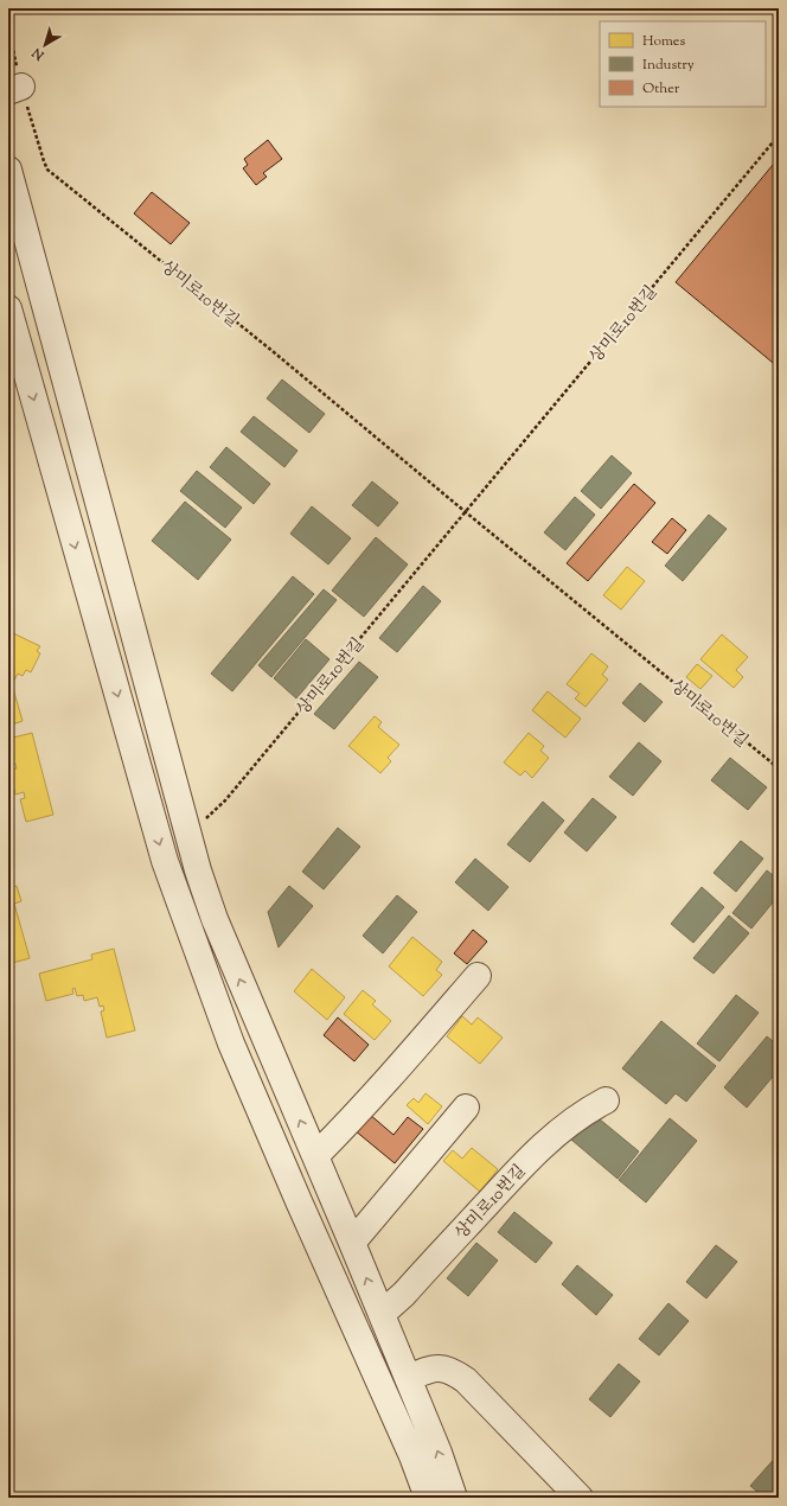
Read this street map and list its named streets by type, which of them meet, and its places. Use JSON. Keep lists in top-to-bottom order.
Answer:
{
  "streets": {
    "street": ["상미로10번길"]
  },
  "legend": ["Homes", "Industry", "Other"],
  "north": "bottom left"
}
